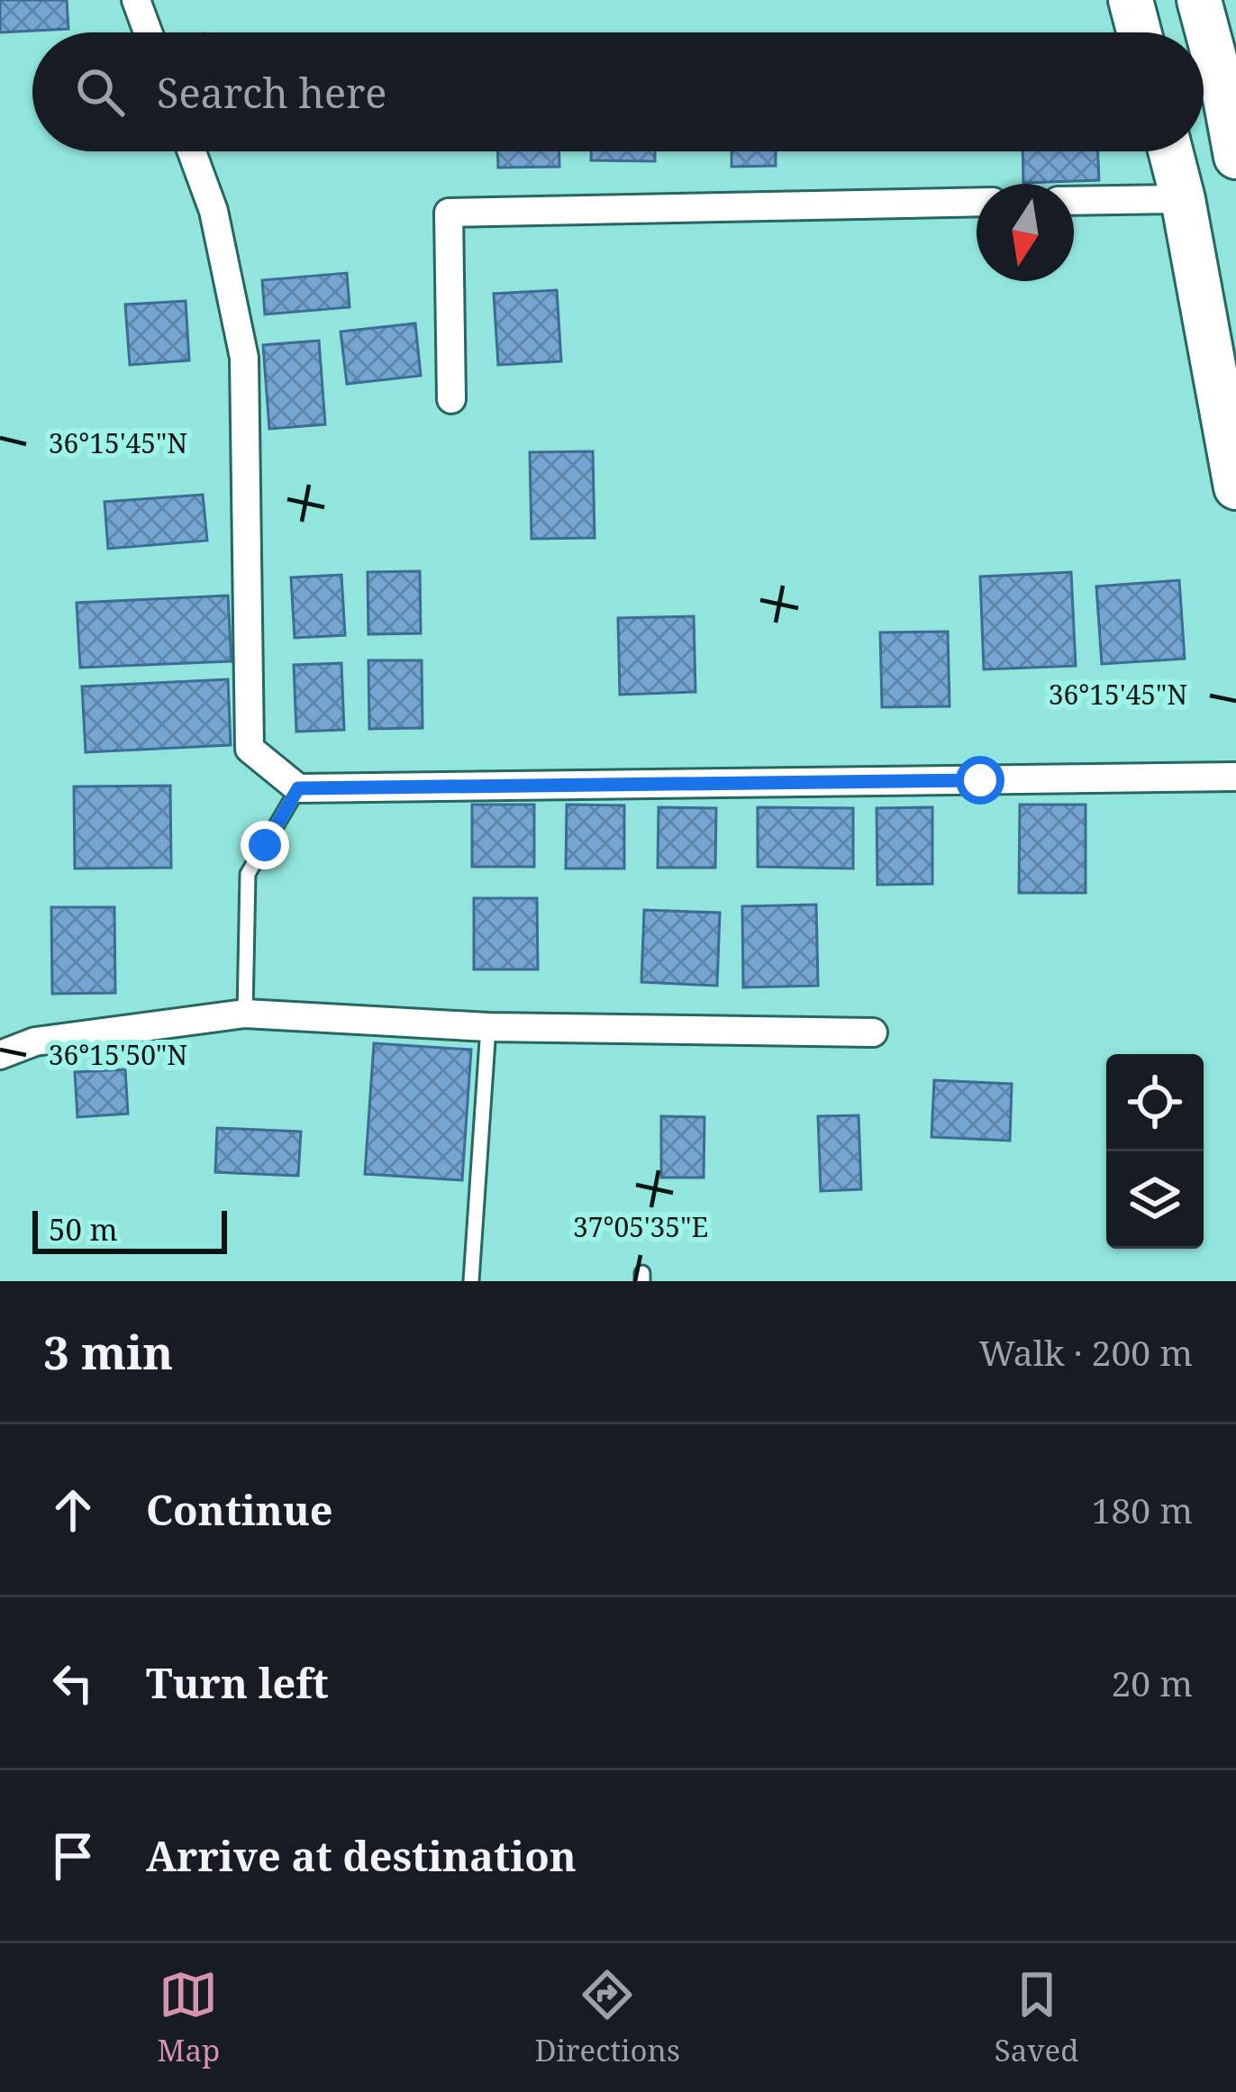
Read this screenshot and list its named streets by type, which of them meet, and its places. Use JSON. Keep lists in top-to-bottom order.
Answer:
{
  "scale_bar": "50 m",
  "north": "bottom",
  "page": {
    "search": "Search here",
    "scale": "50 m",
    "heading": ["3 min", "Walk · 200 m"],
    "list": [
      ["Continue", "180 m"],
      ["Turn left", "20 m"],
      "Arrive at destination"
    ],
    "nav": ["Map", "Directions", "Saved"]
  },
  "coordinates": ["36°15'45\"N", "36°15'50\"N", "37°05'35\"E"]
}
